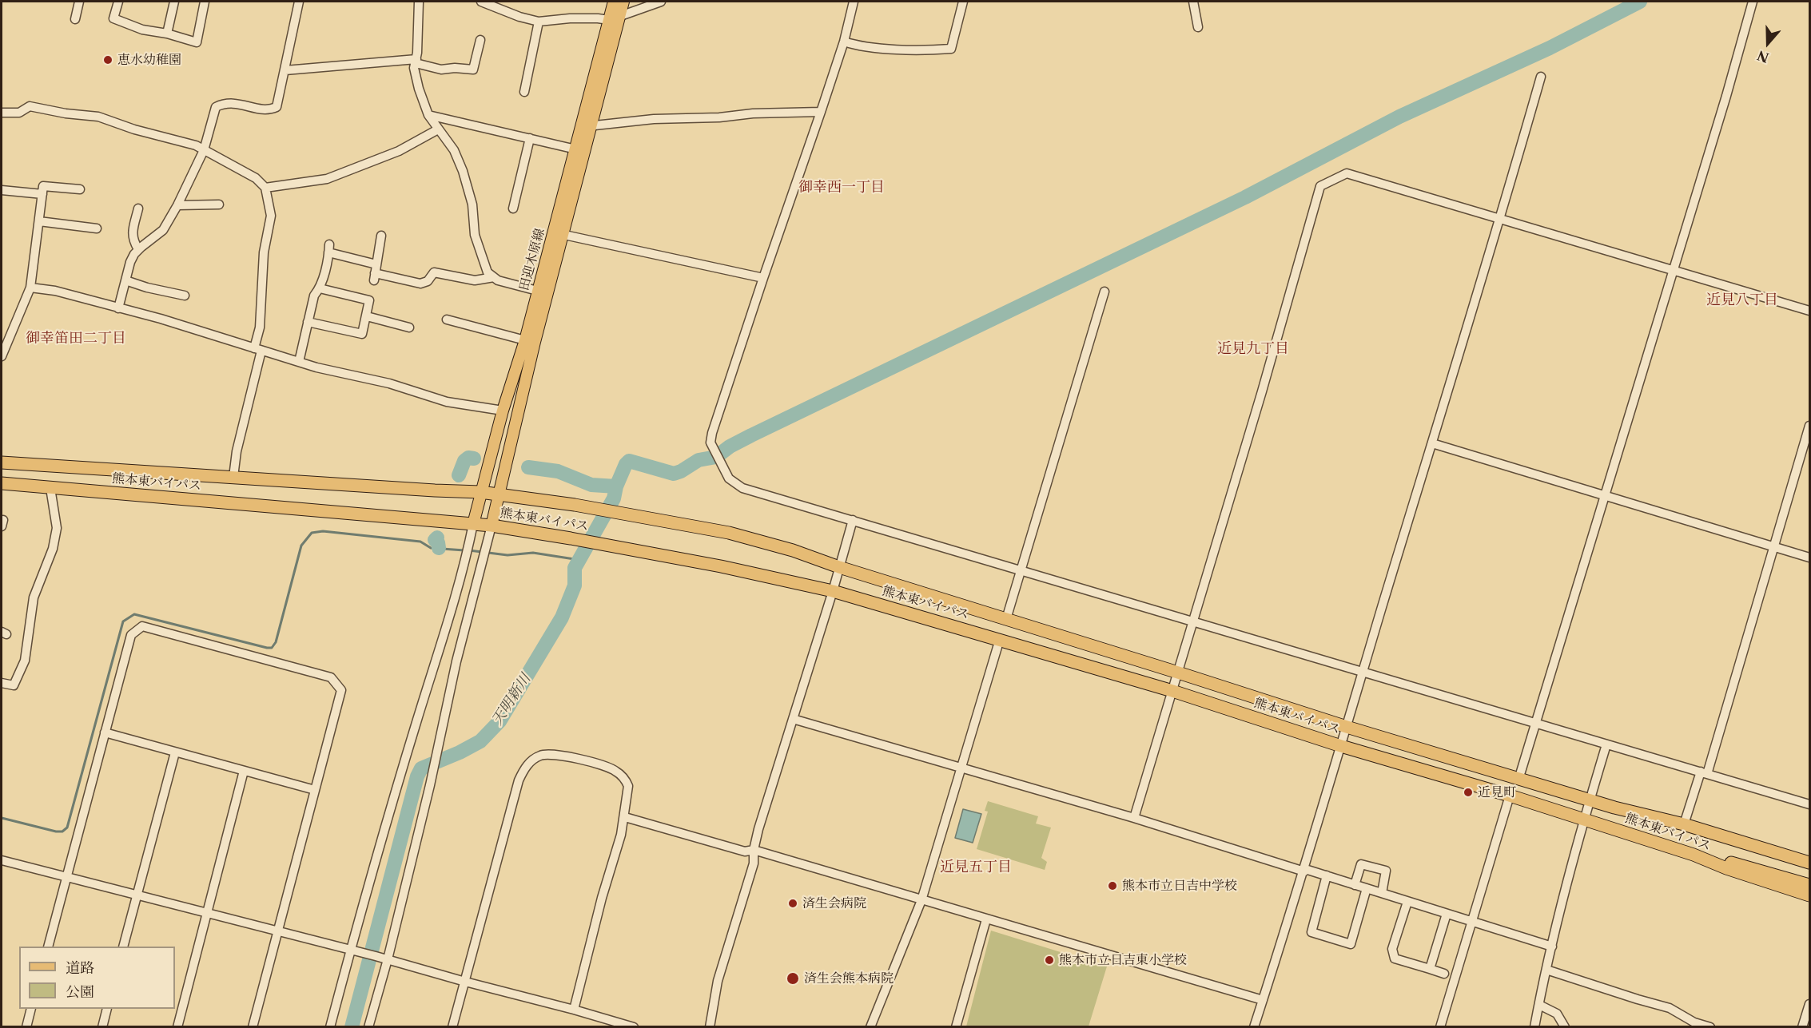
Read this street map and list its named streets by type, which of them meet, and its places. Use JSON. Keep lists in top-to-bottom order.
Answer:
{
  "streets": {
    "highway": ["熊本東バイパス"],
    "main road": ["田迎木原線"]
  },
  "crossings": [
    ["田迎木原線", "熊本東バイパス"]
  ],
  "districts": [
    "御幸西一丁目",
    "近見八丁目",
    "御幸笛田二丁目",
    "近見九丁目",
    "近見五丁目"
  ],
  "water": ["天明新川"],
  "places": [
    "恵水幼稚園",
    "近見町",
    "熊本市立日吉中学校",
    "済生会病院",
    "熊本市立日吉東小学校",
    "済生会熊本病院"
  ],
  "legend": ["道路", "公園"],
  "north": "bottom"
}
